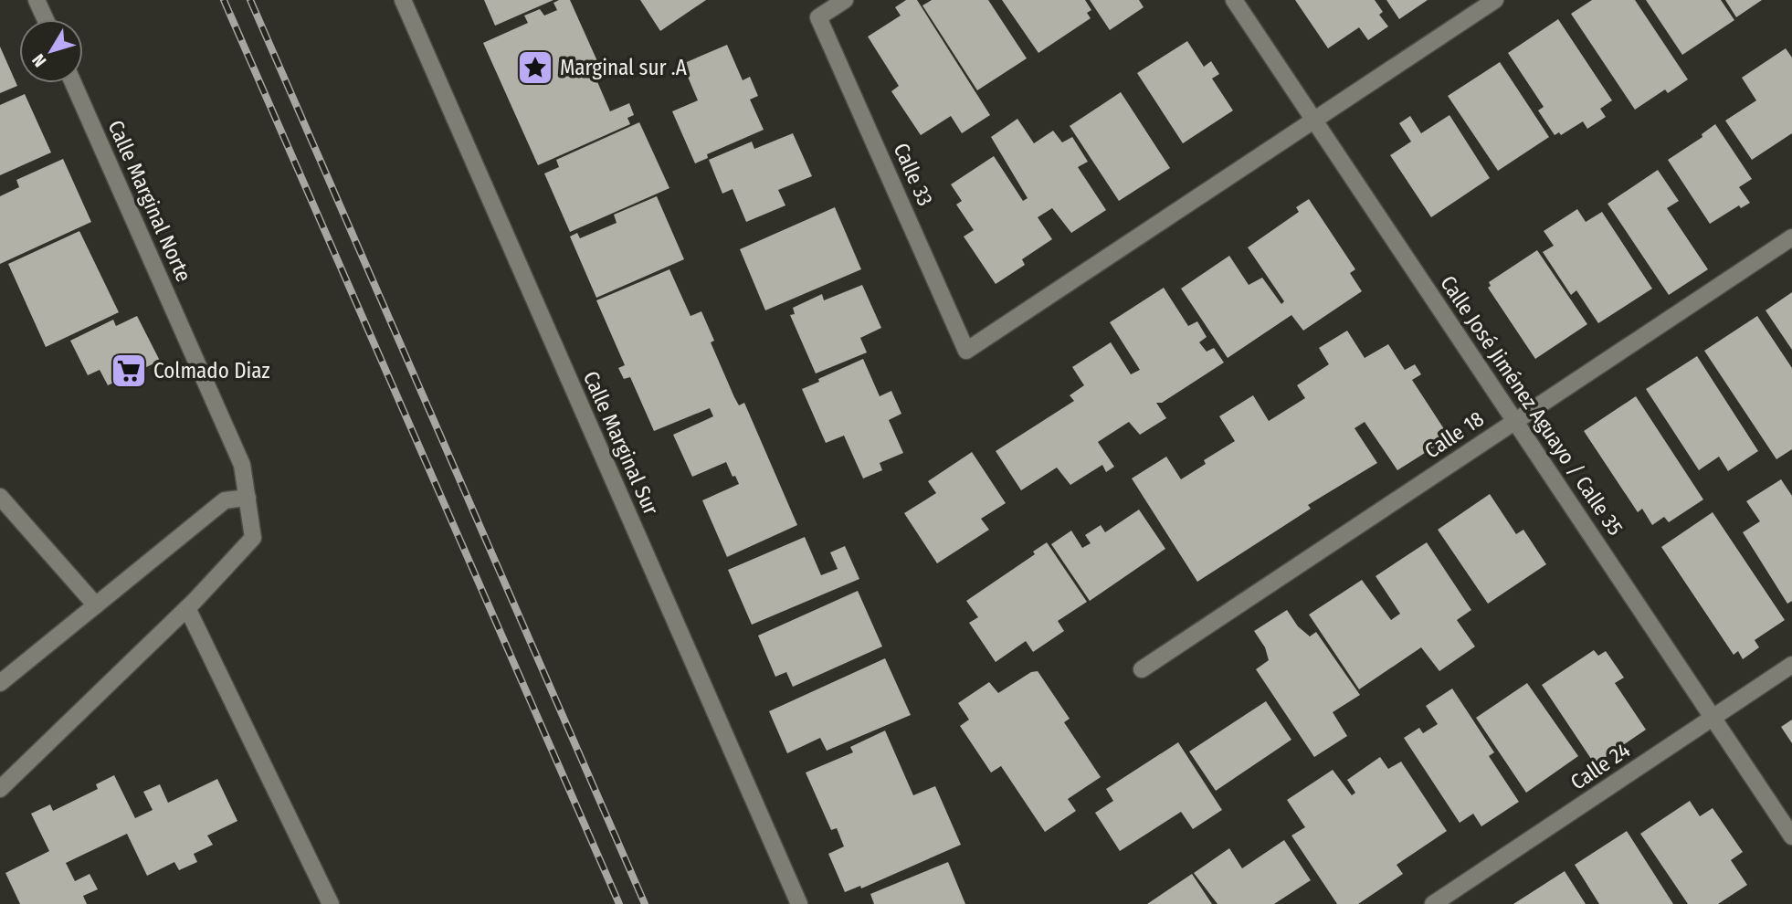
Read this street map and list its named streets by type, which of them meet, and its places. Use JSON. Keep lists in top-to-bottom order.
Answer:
{
  "streets": {
    "street": [
      "Calle 33",
      "Calle Marginal Norte",
      "Calle José Jiménez Aguayo / Calle 35",
      "Calle 18",
      "Calle Marginal Sur",
      "Calle 24"
    ]
  },
  "crossings": [
    ["Calle 33", "Calle José Jiménez Aguayo / Calle 35"],
    ["Calle José Jiménez Aguayo / Calle 35", "Calle 18"],
    ["Calle José Jiménez Aguayo / Calle 35", "Calle 24"]
  ],
  "places": {
    "place": ["Marginal sur .A"],
    "supermarket": ["Colmado Diaz"]
  },
  "north": "bottom left"
}
